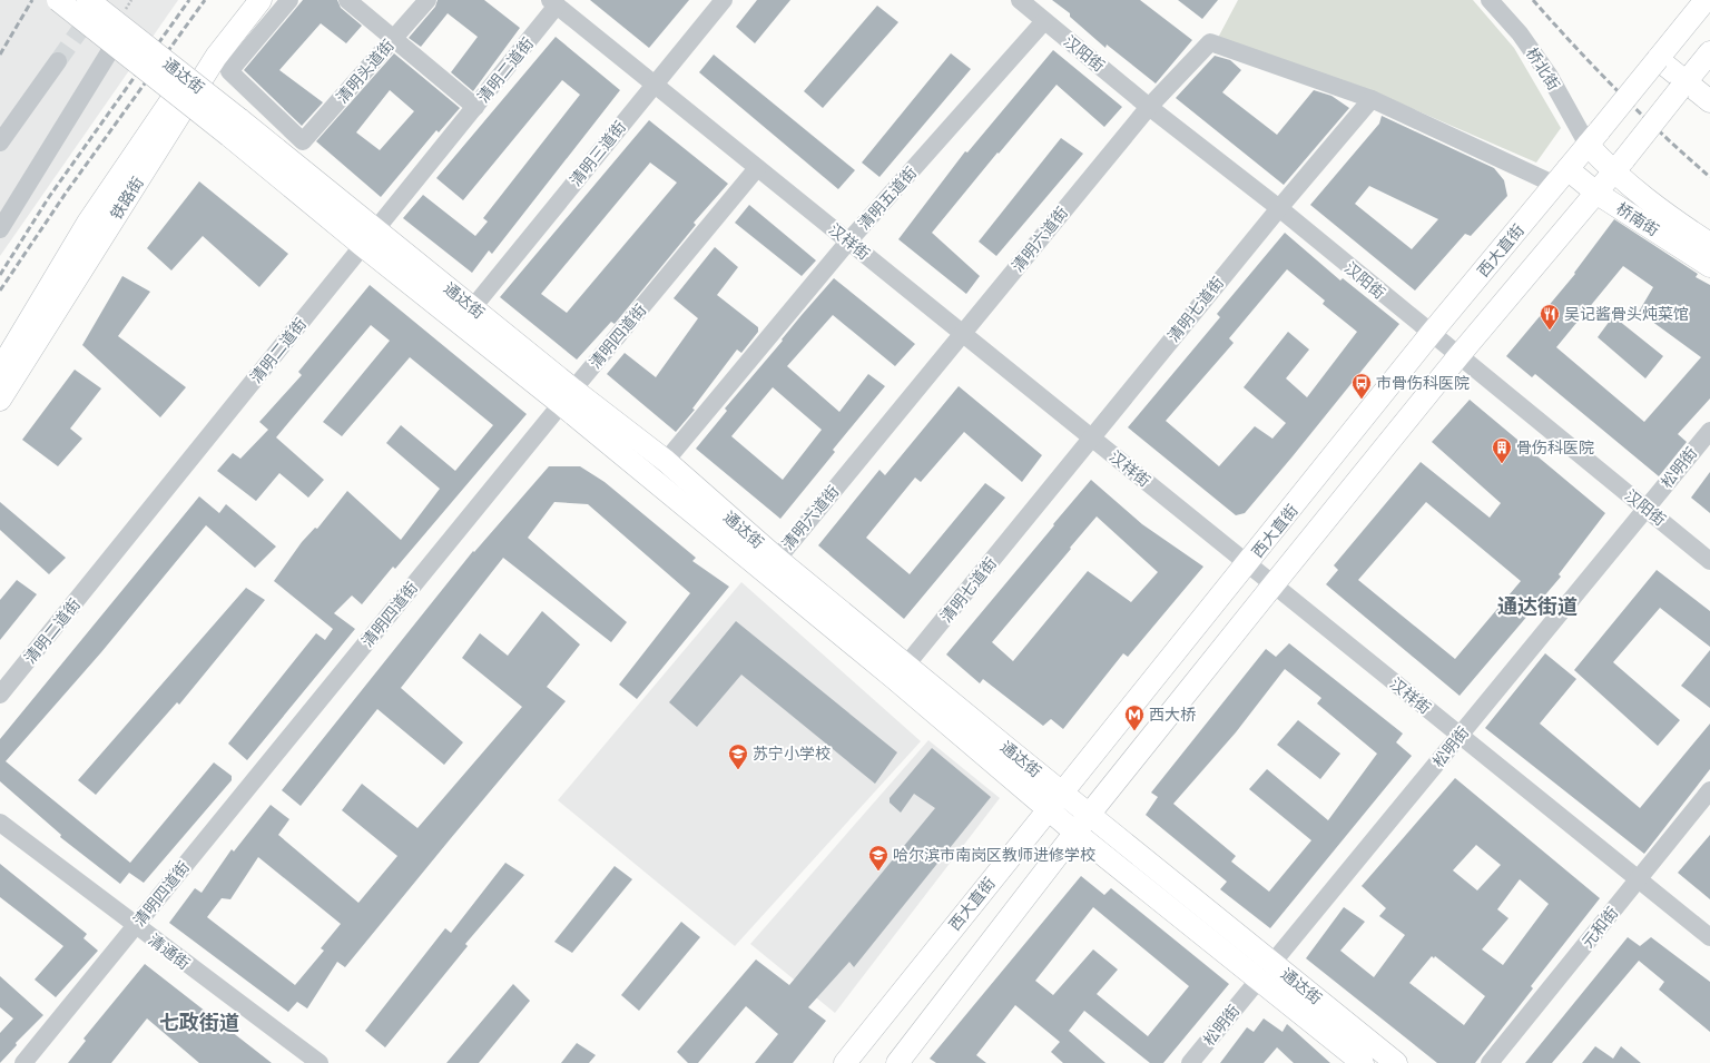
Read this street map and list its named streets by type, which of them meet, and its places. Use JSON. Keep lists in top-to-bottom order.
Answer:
{
  "streets": {
    "main road": [
      "通达街",
      "铁路街",
      "桥南街",
      "西大直街"
    ],
    "street": [
      "汉阳街",
      "桥北街",
      "清明二道街",
      "清明头道街",
      "清明三道街",
      "清明五道街",
      "清明六道街",
      "汉祥街",
      "清明七道街",
      "清明四道街",
      "松明街",
      "元和街",
      "清通街"
    ]
  },
  "crossings": [
    ["汉阳街", "清明五道街"],
    ["汉阳街", "清明六道街"],
    ["汉阳街", "西大直街"],
    ["汉阳街", "清明七道街"],
    ["汉阳街", "松明街"],
    ["桥北街", "桥南街"],
    ["桥北街", "西大直街"],
    ["清明二道街", "通达街"],
    ["清明二道街", "汉祥街"],
    ["通达街", "清明三道街"],
    ["通达街", "清明五道街"],
    ["通达街", "清明六道街"],
    ["通达街", "西大直街"],
    ["通达街", "清明七道街"],
    ["通达街", "清明四道街"],
    ["通达街", "松明街"],
    ["清明三道街", "汉祥街"],
    ["清明五道街", "汉祥街"],
    ["桥南街", "西大直街"],
    ["清明六道街", "汉祥街"],
    ["清明六道街", "清明七道街"],
    ["汉祥街", "西大直街"],
    ["汉祥街", "清明七道街"],
    ["汉祥街", "清明四道街"],
    ["汉祥街", "松明街"],
    ["汉祥街", "元和街"],
    ["清明四道街", "清通街"]
  ],
  "districts": ["通达街道", "七政街道"],
  "places": {
    "restaurant": ["吴记酱骨头炖菜馆"],
    "bus stop": ["市骨伤科医院"],
    "building": ["骨伤科医院"],
    "metro station": ["西大桥"],
    "school or university": ["苏宁小学校", "哈尔滨市南岗区教师进修学校"]
  }
}
